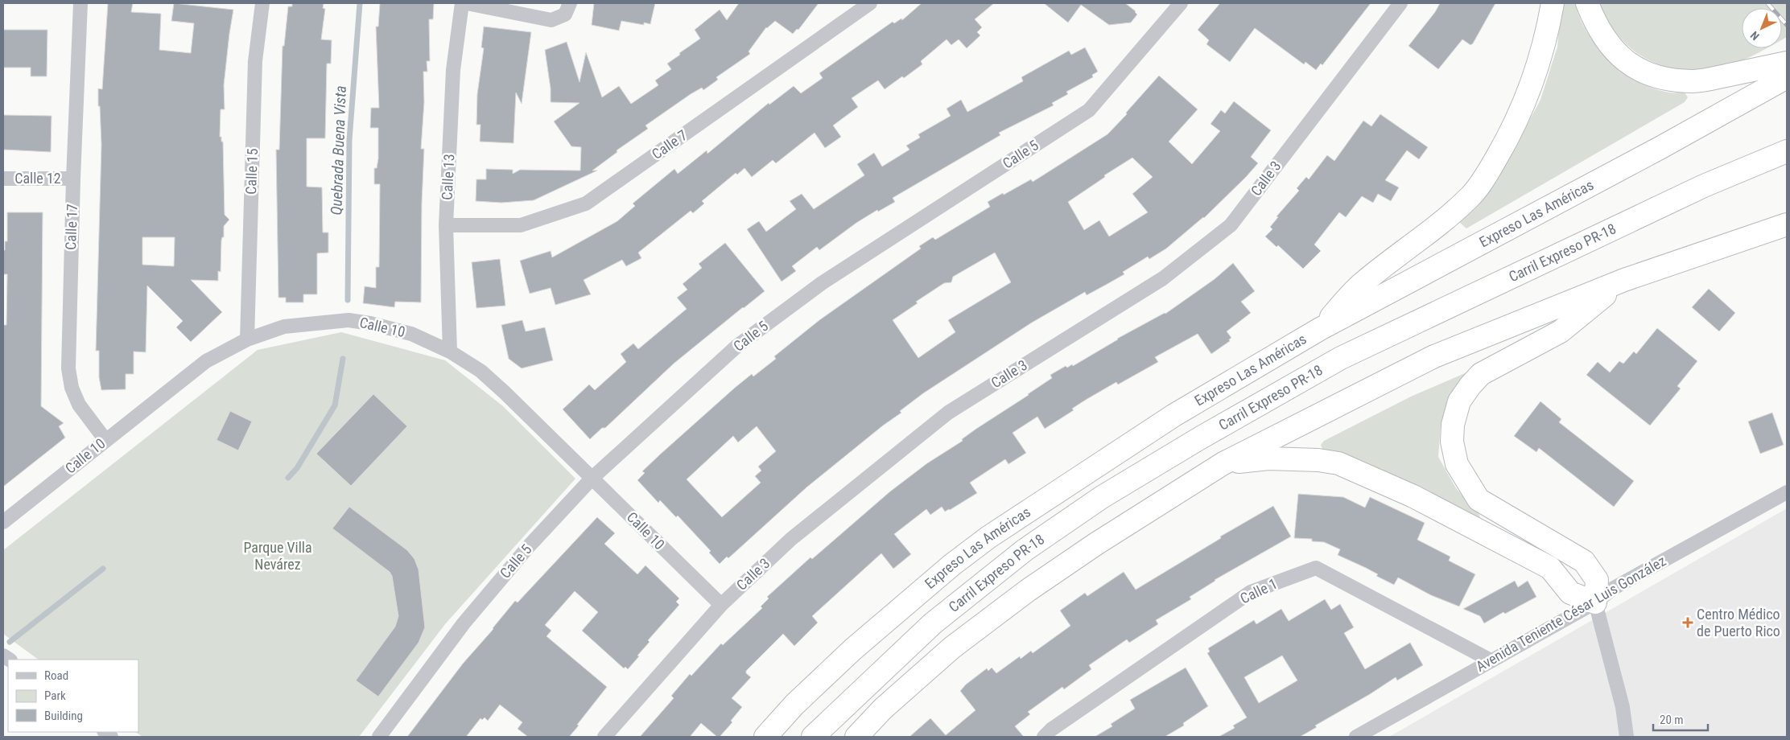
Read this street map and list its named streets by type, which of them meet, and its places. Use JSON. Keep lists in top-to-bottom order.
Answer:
{
  "streets": {
    "highway": ["Expreso Las Américas", "Carril Expreso PR-18"],
    "street": [
      "Calle 7",
      "Calle 5",
      "Calle 15",
      "Calle 13",
      "Calle 12",
      "Calle 3",
      "Calle 17",
      "Calle 10",
      "Calle 1",
      "Avenida Teniente César Luis González"
    ]
  },
  "crossings": [
    ["Calle 7", "Calle 13"],
    ["Calle 5", "Calle 10"],
    ["Calle 15", "Calle 10"],
    ["Calle 13", "Calle 10"],
    ["Calle 12", "Calle 17"],
    ["Calle 3", "Calle 10"],
    ["Calle 17", "Calle 10"],
    ["Calle 1", "Avenida Teniente César Luis González"]
  ],
  "water": ["Quebrada Buena Vista"],
  "parks": ["Parque Villa Nevárez"],
  "places": {
    "health": ["Centro Médico de Puerto Rico"]
  },
  "legend": ["Road", "Park", "Building"],
  "scale_bar": "20 m",
  "north": "bottom left"
}
